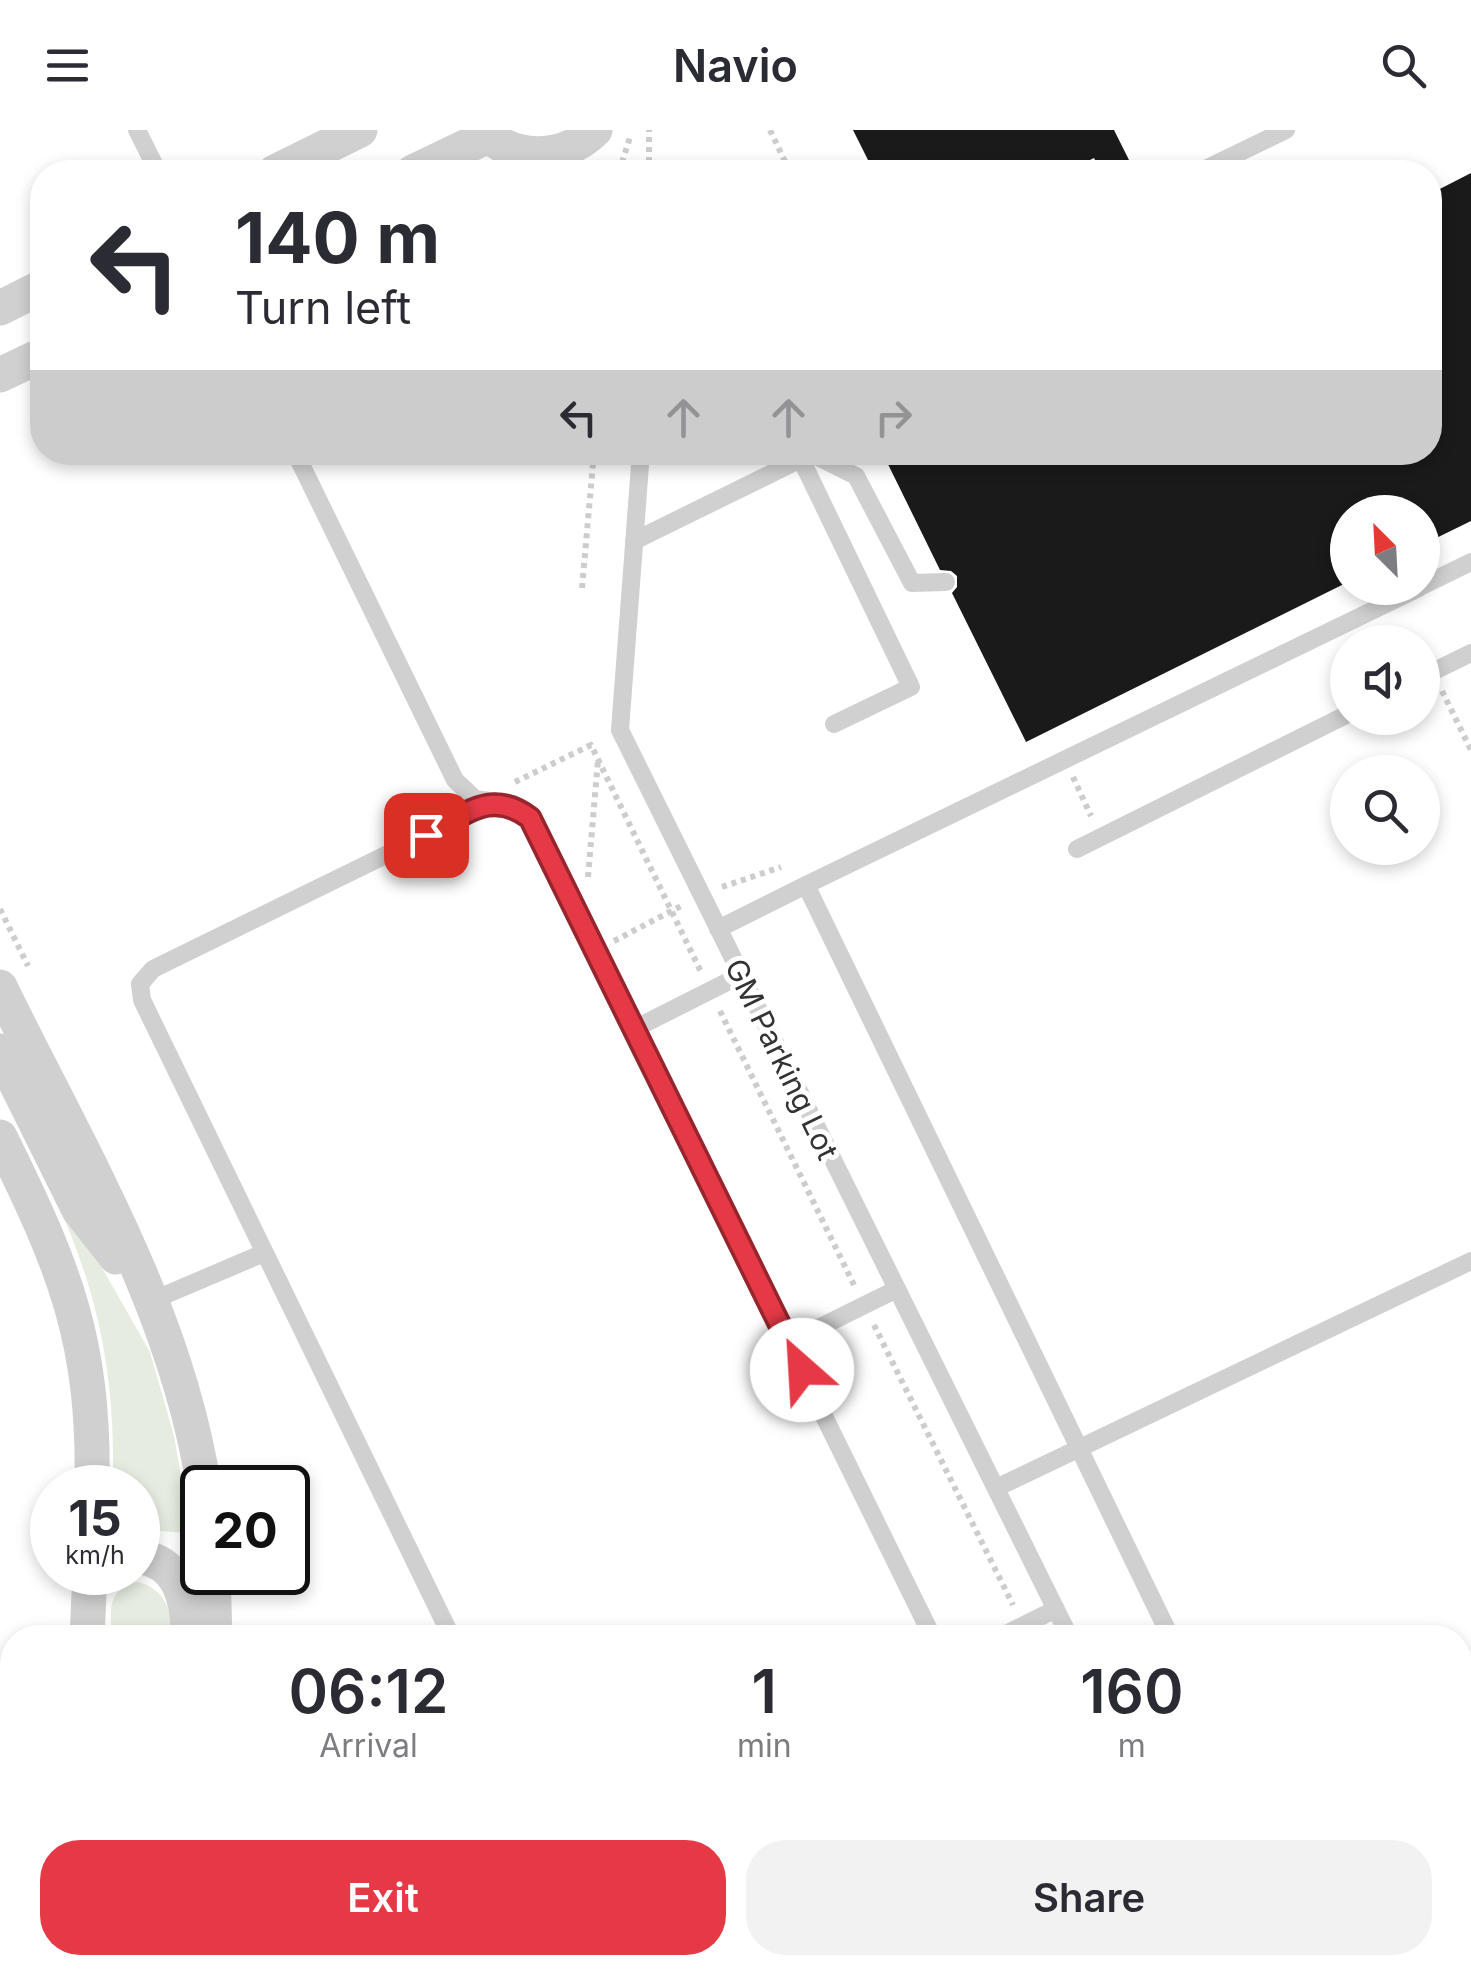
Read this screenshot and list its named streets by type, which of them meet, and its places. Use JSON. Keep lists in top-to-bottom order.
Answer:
{
  "streets": {
    "lane": ["GM Parking Lot"]
  },
  "north": "top left",
  "page": {
    "header": "Navio",
    "turn": ["140 m", "Turn left"],
    "speed": "15 km/h",
    "limit": "20",
    "eta": [
      "06:12",
      "Arrival",
      "1",
      "min",
      "160",
      "m"
    ],
    "buttons": ["Exit", "Share"]
  }
}
